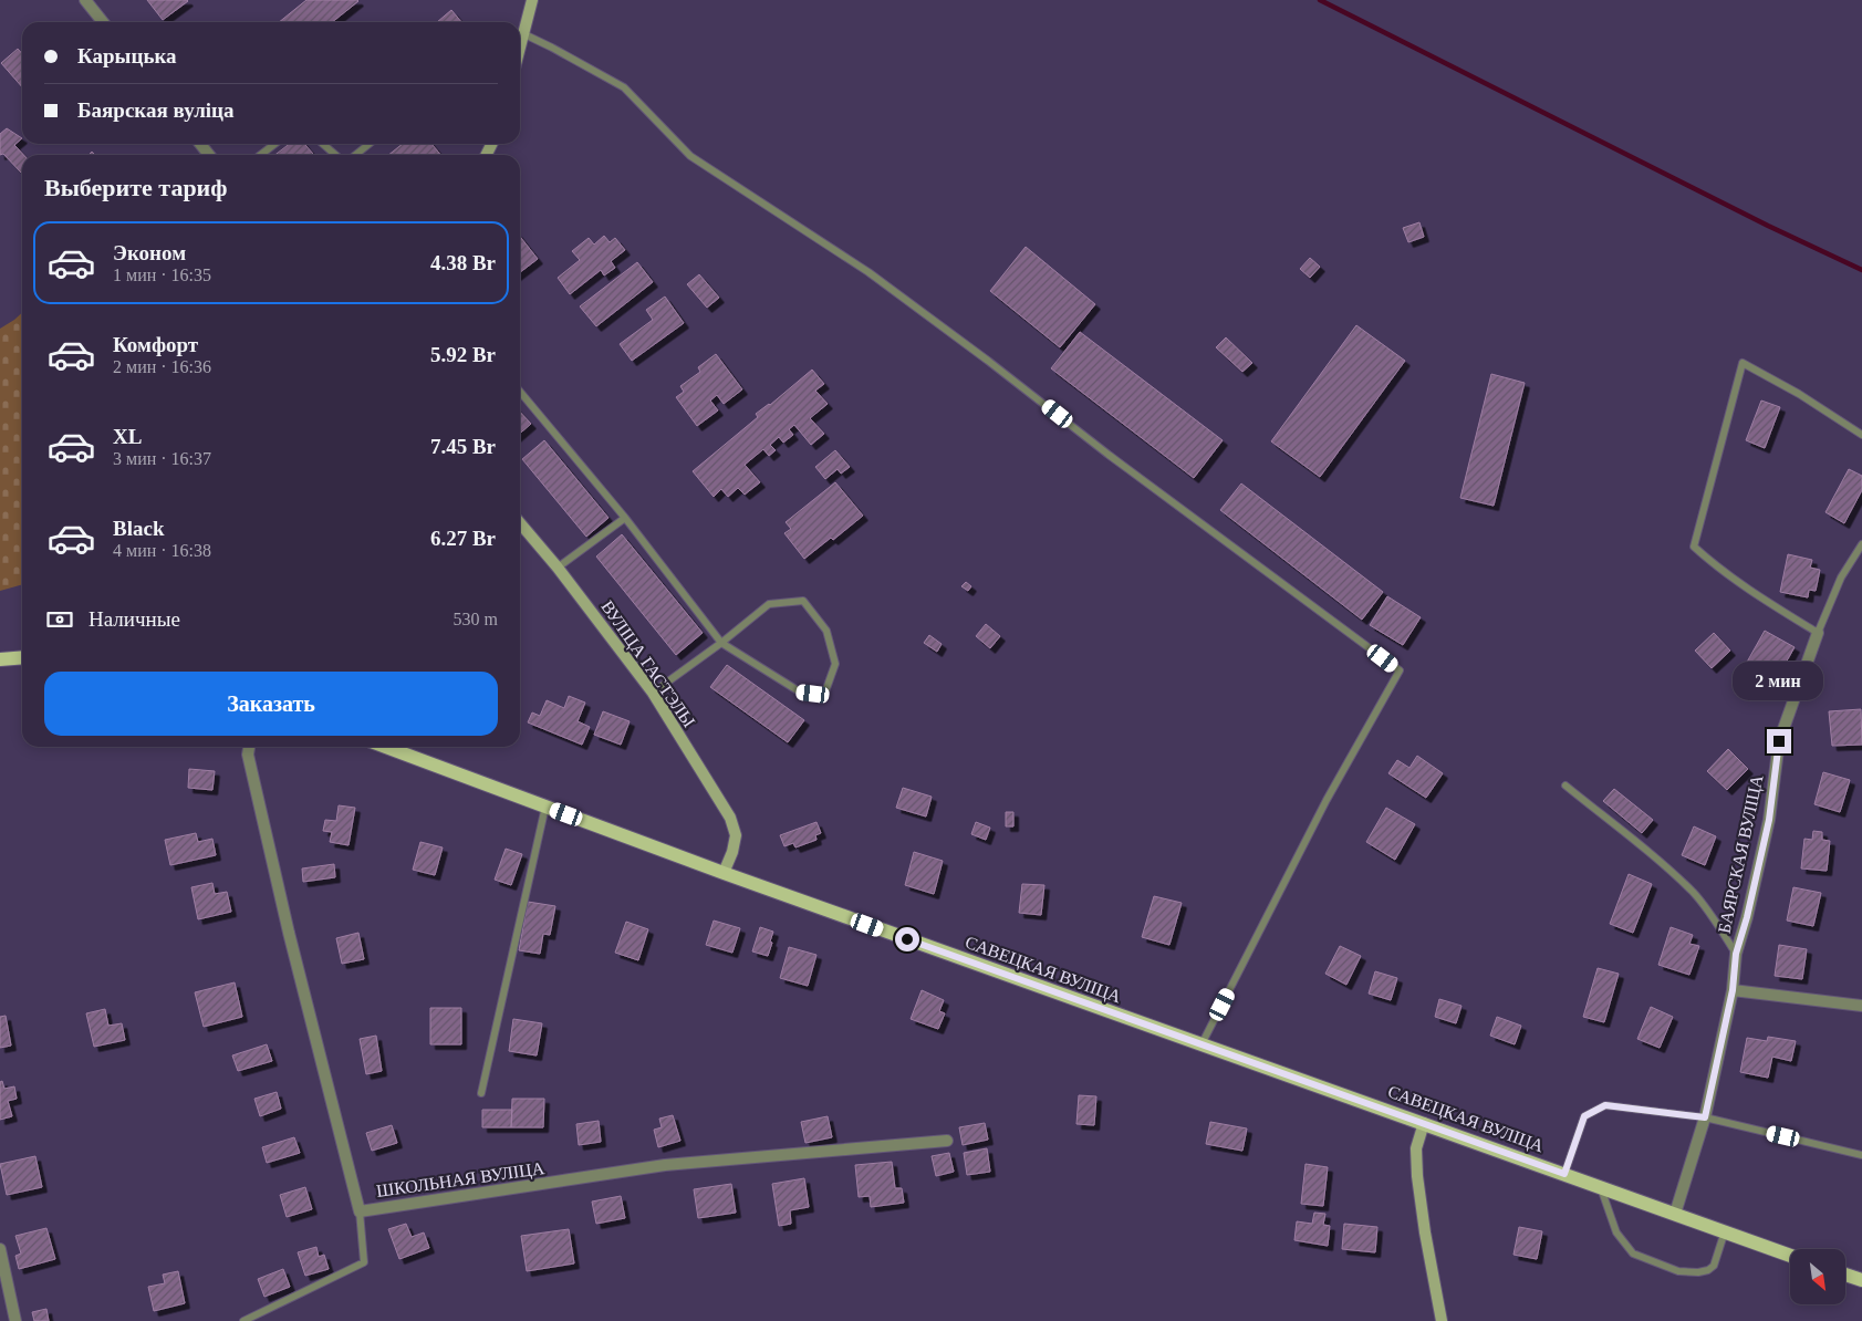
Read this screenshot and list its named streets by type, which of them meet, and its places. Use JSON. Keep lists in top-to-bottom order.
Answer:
{
  "streets": {
    "main road": ["САВЕЦКАЯ ВУЛІЦА"],
    "street": ["ВУЛІЦА ГАСТЭЛЫ", "БАЯРСКАЯ ВУЛІЦА", "ШКОЛЬНАЯ ВУЛІЦА"]
  },
  "crossings": [
    ["ВУЛІЦА ГАСТЭЛЫ", "САВЕЦКАЯ ВУЛІЦА"],
    ["БАЯРСКАЯ ВУЛІЦА", "САВЕЦКАЯ ВУЛІЦА"]
  ],
  "north": "bottom right",
  "page": {
    "banner": ["Карыцька", "Баярская вуліца"],
    "heading": "Выберите тариф",
    "list": [
      {
        "name": "Эконом",
        "note": "1 мин · 16:35",
        "value": "4.38 Br"
      },
      {
        "name": "Комфорт",
        "note": "2 мин · 16:36",
        "value": "5.92 Br"
      },
      {
        "name": "XL",
        "note": "3 мин · 16:37",
        "value": "7.45 Br"
      },
      {
        "name": "Black",
        "note": "4 мин · 16:38",
        "value": "6.27 Br"
      }
    ],
    "pay": ["Наличные", "530 m"],
    "buttons": "Заказать",
    "bubble": "2 мин"
  }
}
